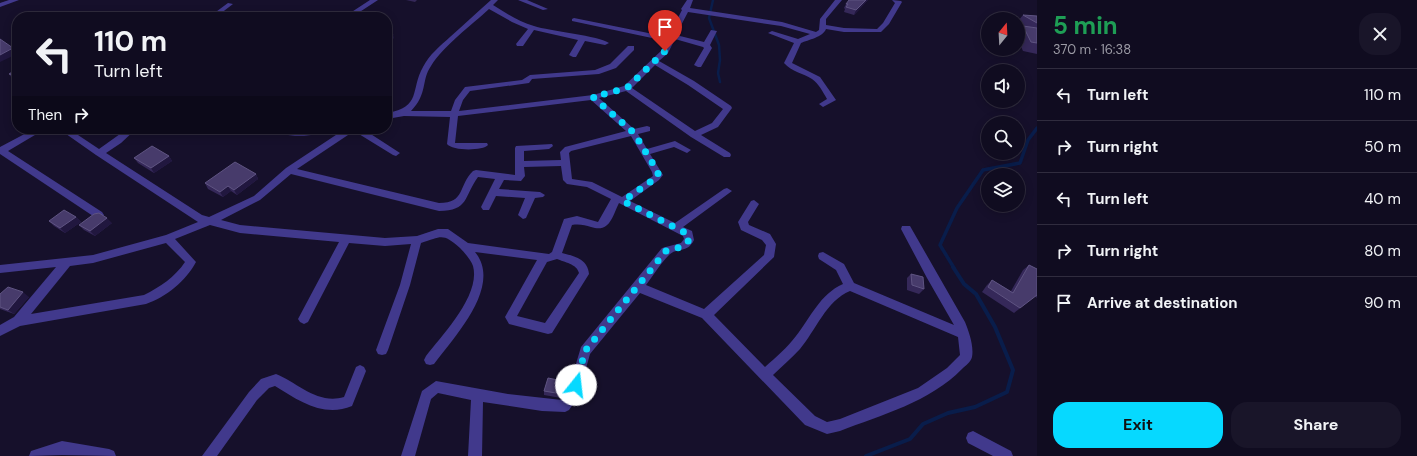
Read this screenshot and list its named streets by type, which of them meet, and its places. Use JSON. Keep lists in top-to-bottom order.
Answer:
{
  "north": "top",
  "page": {
    "heading": ["5 min", "370 m · 16:38"],
    "turn": ["110 m", "Turn left"],
    "list": [
      {
        "name": "Turn left",
        "value": "110 m"
      },
      {
        "name": "Turn right",
        "value": "50 m"
      },
      {
        "name": "Turn left",
        "value": "40 m"
      },
      {
        "name": "Turn right",
        "value": "80 m"
      },
      {
        "name": "Arrive at destination",
        "value": "90 m"
      }
    ],
    "then": "Then",
    "buttons": ["Exit", "Share"]
  }
}
